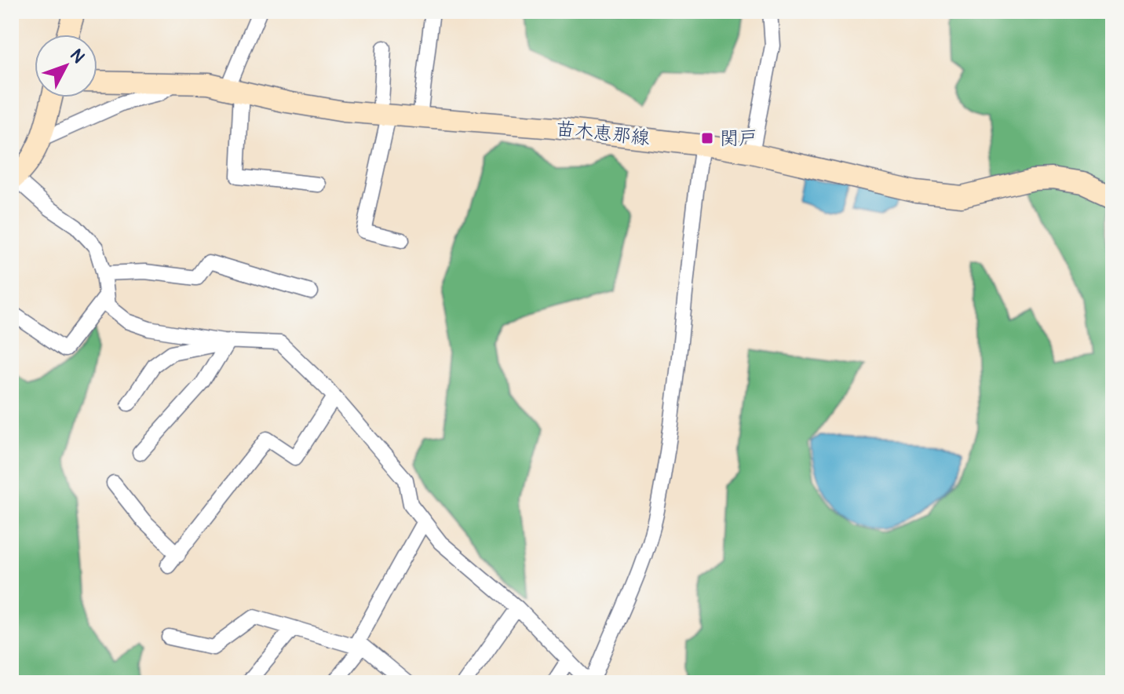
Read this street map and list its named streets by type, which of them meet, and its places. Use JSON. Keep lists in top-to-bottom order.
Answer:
{
  "streets": {
    "main road": ["苗木恵那線"]
  },
  "places": {
    "transit": ["関戸"]
  },
  "north": "top right"
}
